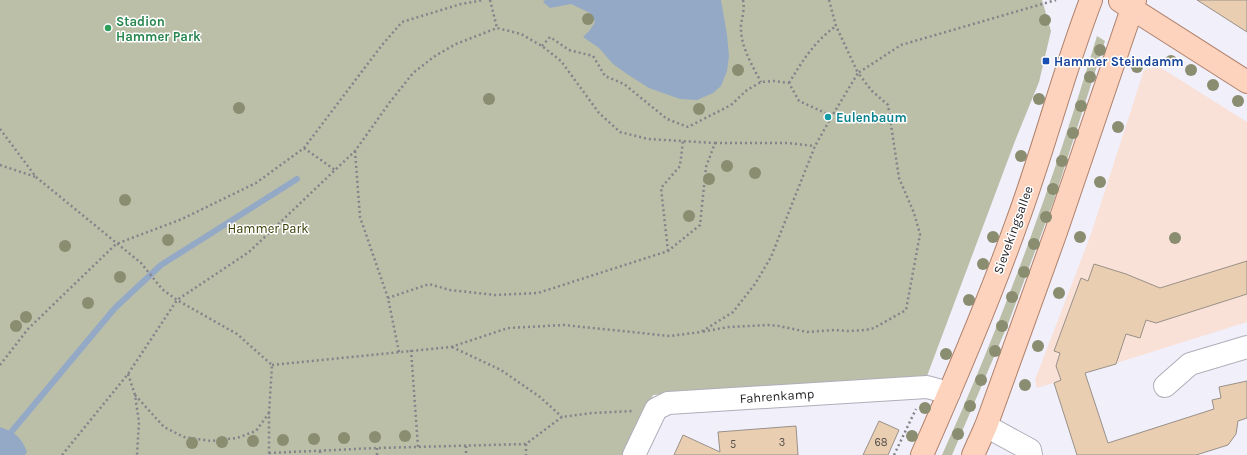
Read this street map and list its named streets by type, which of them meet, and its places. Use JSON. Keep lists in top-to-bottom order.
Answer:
{
  "streets": {
    "main road": ["Sievekingsallee"],
    "street": ["Fahrenkamp"]
  },
  "crossings": [
    ["Sievekingsallee", "Fahrenkamp"]
  ],
  "parks": ["Hammer Park"],
  "places": {
    "other": ["Stadion Hammer Park", "Eulenbaum"],
    "transit": ["Hammer Steindamm"]
  },
  "house_numbers": ["3", "68", "5"]
}
